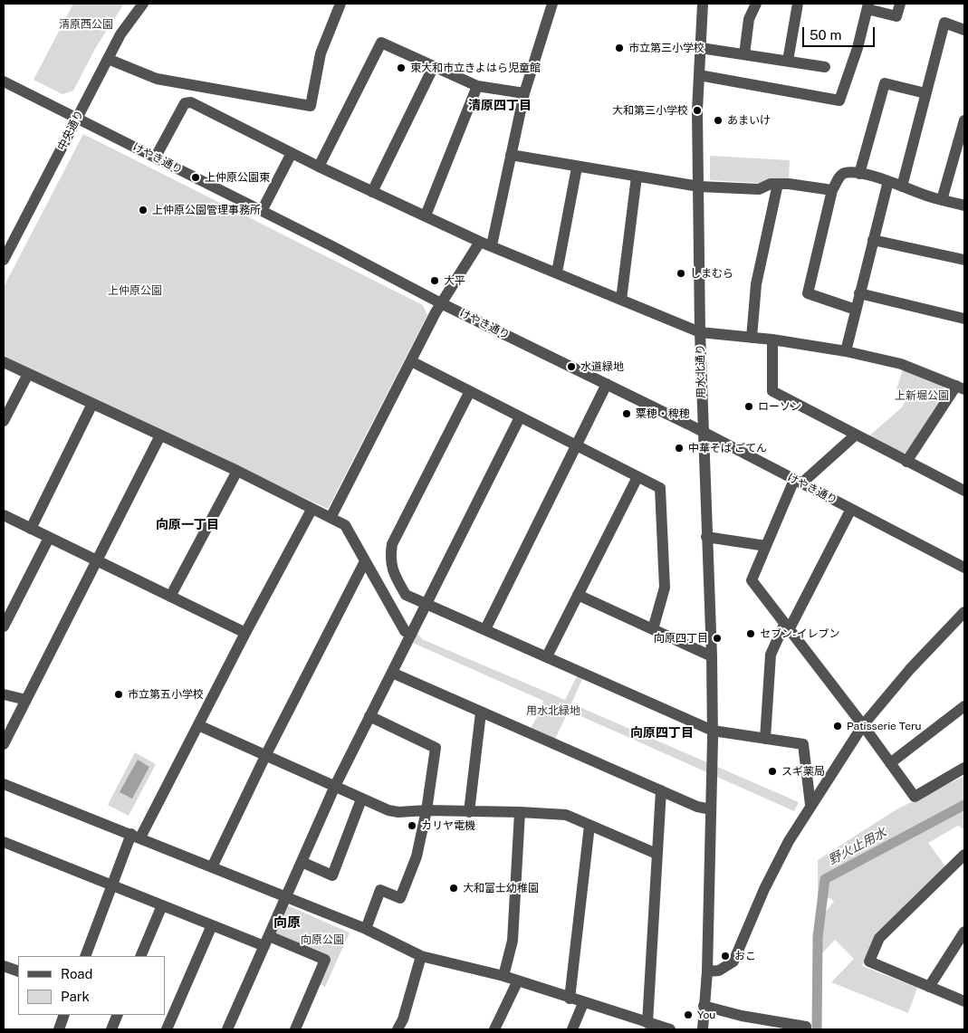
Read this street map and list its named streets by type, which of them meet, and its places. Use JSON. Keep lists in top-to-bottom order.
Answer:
{
  "streets": {
    "street": ["中央通り", "けやき通り", "用水北通り"]
  },
  "crossings": [
    ["中央通り", "けやき通り"],
    ["けやき通り", "用水北通り"]
  ],
  "districts": [
    "清原四丁目",
    "向原一丁目",
    "向原四丁目",
    "向原"
  ],
  "water": ["野火止用水"],
  "parks": [
    "清原西公園",
    "上仲原公園",
    "上新堀公園",
    "用水北緑地",
    "向原公園"
  ],
  "places": [
    "市立第三小学校",
    "東大和市立きよはら児童館",
    "大和第三小学校",
    "あまいけ",
    "上仲原公園東",
    "上仲原公園管理事務所",
    "しまむら",
    "大平",
    "水道緑地",
    "ローソン",
    "粟穂・稗穂",
    "中華そば ごてん",
    "セブン-イレブン",
    "向原四丁目",
    "市立第五小学校",
    "Patisserie Teru",
    "スギ薬局",
    "カリヤ電機",
    "大和富士幼稚園",
    "おこ",
    "You"
  ],
  "legend": ["Road", "Park"],
  "scale_bar": "50 m"
}
